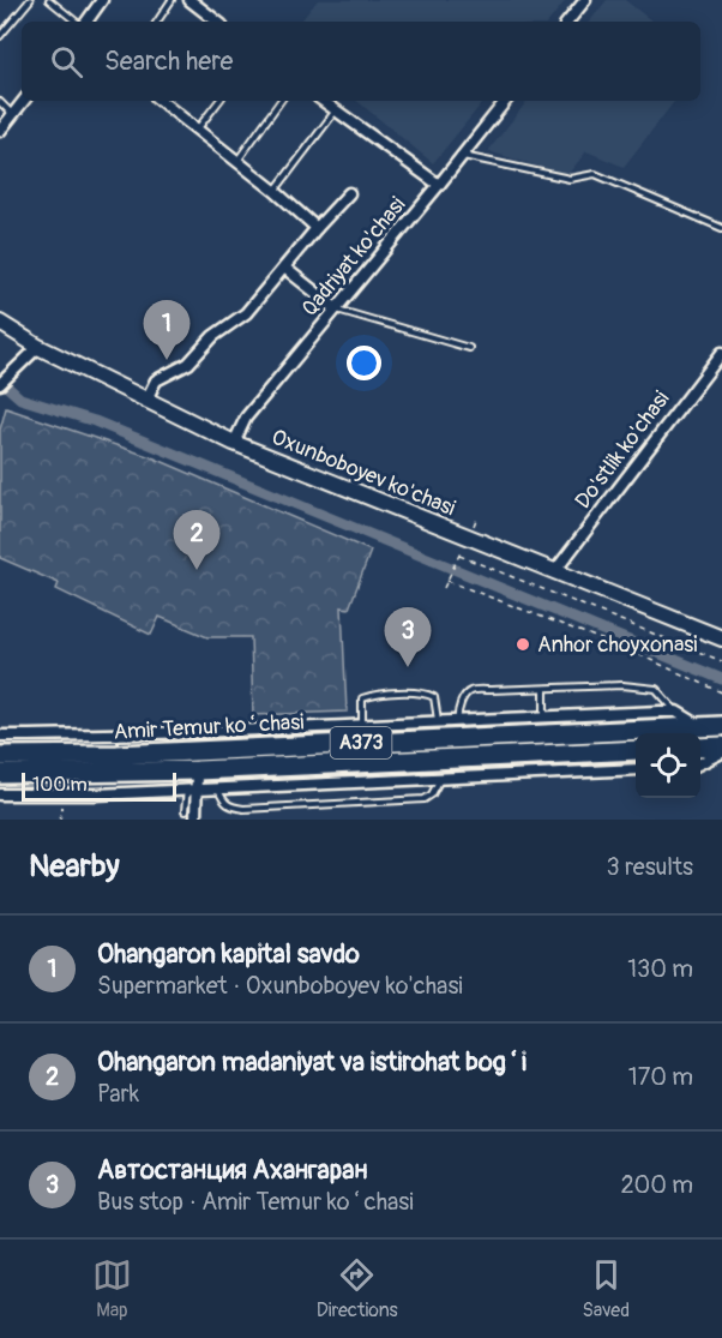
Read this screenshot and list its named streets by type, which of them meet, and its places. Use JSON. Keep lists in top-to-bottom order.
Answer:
{
  "streets": {
    "highway": ["Amir Temur koʻchasi", "A373"],
    "main road": ["Oxunboboyev ko'chasi"],
    "street": ["Qadriyat ko'chasi", "Do'stlik ko'chasi"]
  },
  "crossings": [
    ["Qadriyat ko'chasi", "Oxunboboyev ko'chasi"],
    ["Do'stlik ko'chasi", "Oxunboboyev ko'chasi"]
  ],
  "places": ["Anhor choyxonasi"],
  "scale_bar": "100 m",
  "page": {
    "search": "Search here",
    "pins": ["1", "2", "3"],
    "scale": "100 m",
    "heading": ["Nearby", "3 results"],
    "list": [
      {
        "mark": "1",
        "name": "Ohangaron kapital savdo",
        "note": "Supermarket · Oxunboboyev ko'chasi",
        "value": "130 m"
      },
      {
        "mark": "2",
        "name": "Ohangaron madaniyat va istirohat bogʻi",
        "note": "Park",
        "value": "170 m"
      },
      {
        "mark": "3",
        "name": "Автостанция Ахангаран",
        "note": "Bus stop · Amir Temur koʻchasi",
        "value": "200 m"
      }
    ],
    "nav": ["Map", "Directions", "Saved"]
  }
}
